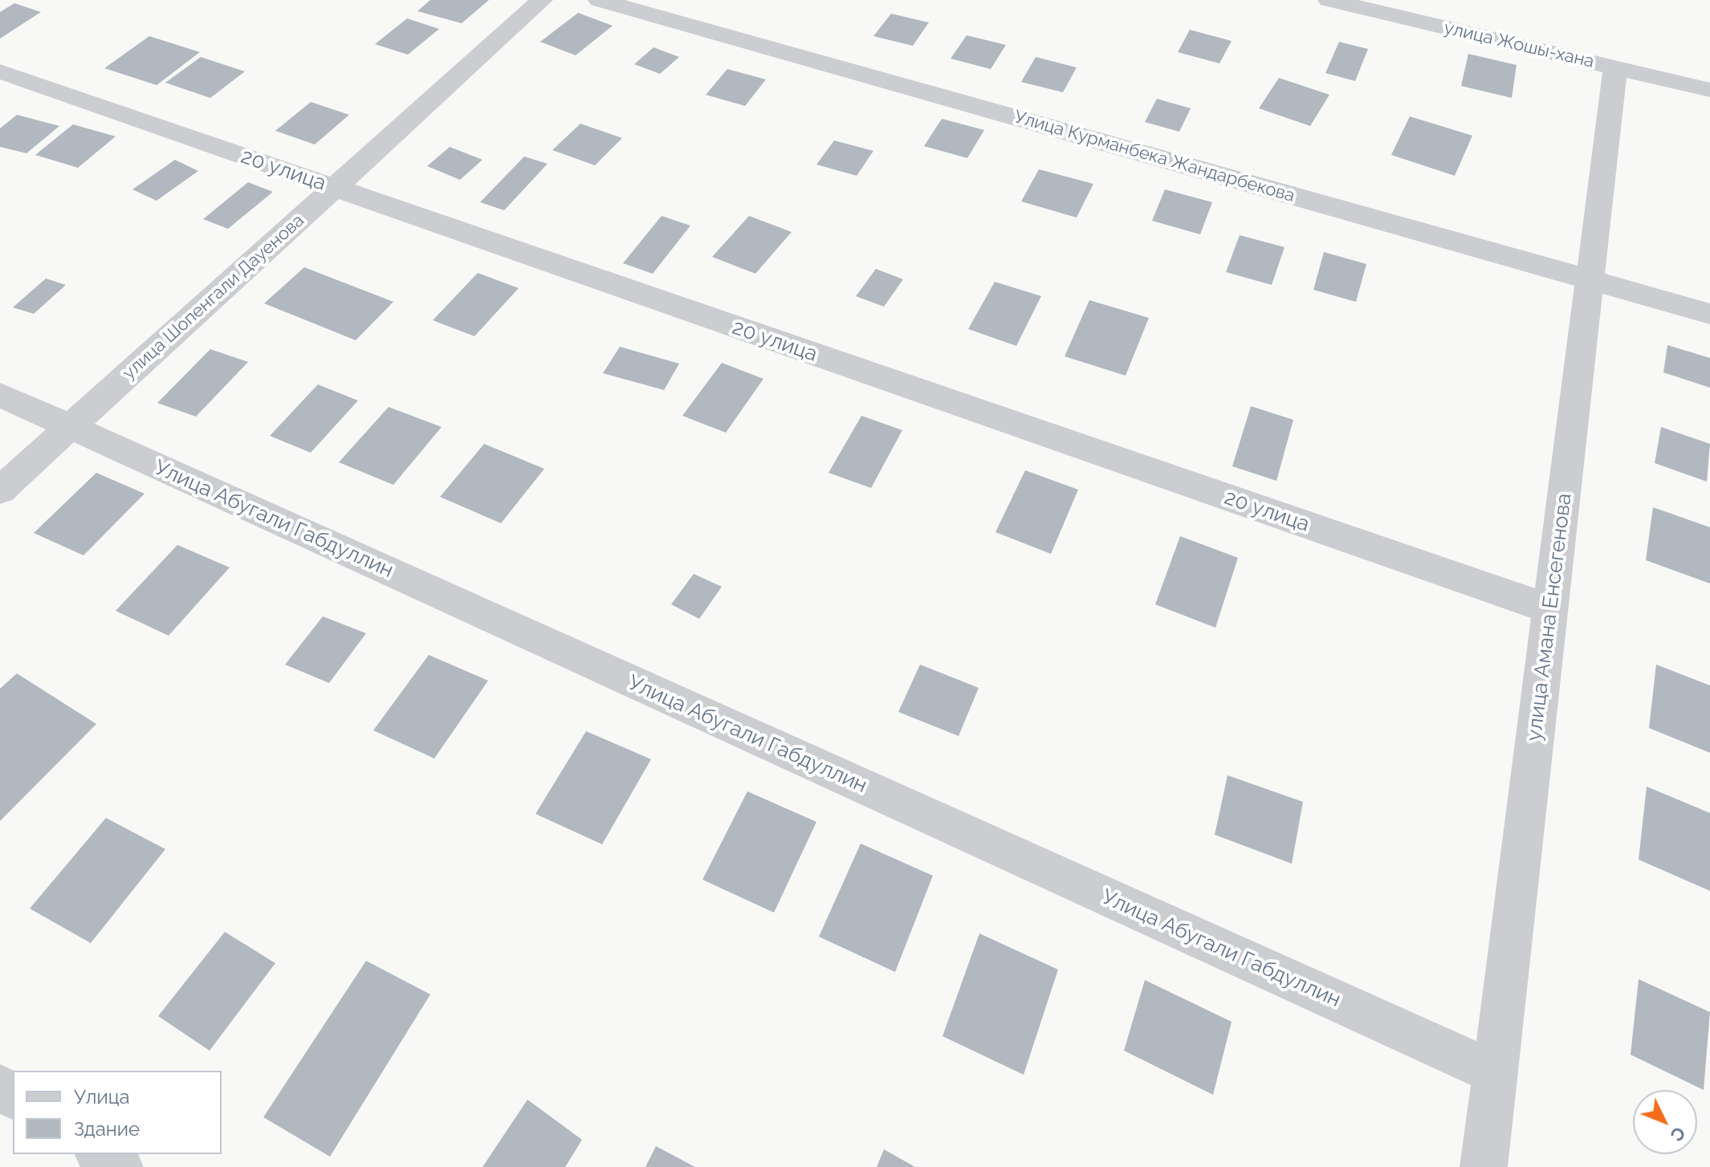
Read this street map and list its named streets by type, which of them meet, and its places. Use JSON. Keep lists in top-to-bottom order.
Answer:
{
  "streets": {
    "street": [
      "улица Жошы-хана",
      "Улица Курманбека Жандарбекова",
      "20 улица",
      "улица Шопенгали Дауенова",
      "Улица Абугали Габдуллин",
      "улица Амана Енсегенова"
    ]
  },
  "crossings": [
    ["улица Жошы-хана", "улица Амана Енсегенова"],
    ["Улица Курманбека Жандарбекова", "улица Амана Енсегенова"],
    ["20 улица", "улица Шопенгали Дауенова"],
    ["20 улица", "улица Амана Енсегенова"],
    ["улица Шопенгали Дауенова", "Улица Абугали Габдуллин"],
    ["Улица Абугали Габдуллин", "улица Амана Енсегенова"]
  ],
  "legend": ["Улица", "Здание"],
  "north": "bottom right"
}
